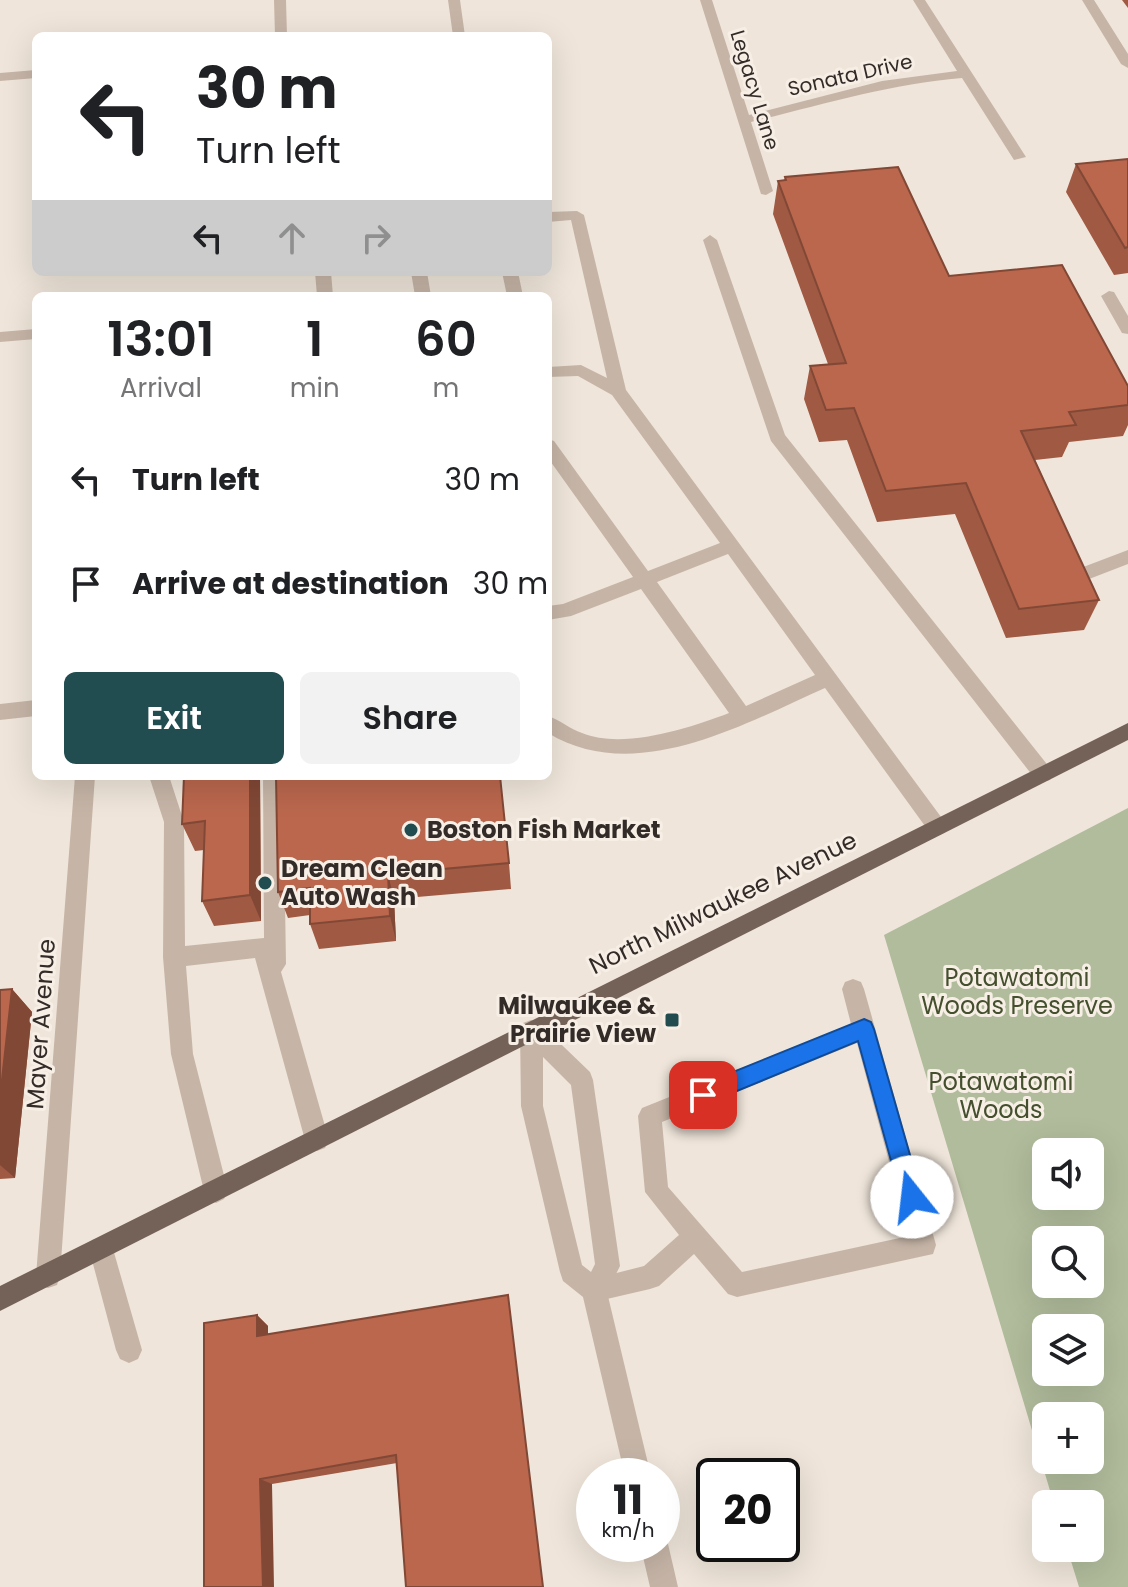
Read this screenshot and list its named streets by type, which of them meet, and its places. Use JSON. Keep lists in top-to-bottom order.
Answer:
{
  "streets": {
    "main road": ["North Milwaukee Avenue"],
    "street": ["Sonata Drive", "Legacy Lane", "Mayer Avenue"]
  },
  "crossings": [
    ["Sonata Drive", "Legacy Lane"],
    ["North Milwaukee Avenue", "Mayer Avenue"]
  ],
  "parks": ["Potawatomi Woods Preserve", "Potawatomi Woods"],
  "places": {
    "other": ["Boston Fish Market", "Dream Clean Auto Wash"],
    "transit": ["Milwaukee & Prairie View"]
  },
  "page": {
    "turn": ["30 m", "Turn left"],
    "eta": [
      "13:01",
      "Arrival",
      "1",
      "min",
      "60",
      "m"
    ],
    "list": [
      {
        "name": "Turn left",
        "value": "30 m"
      },
      {
        "name": "Arrive at destination",
        "value": "30 m"
      }
    ],
    "buttons": ["Exit", "Share"],
    "map_buttons": ["+", "−"],
    "speed": "11 km/h",
    "limit": "20"
  }
}
